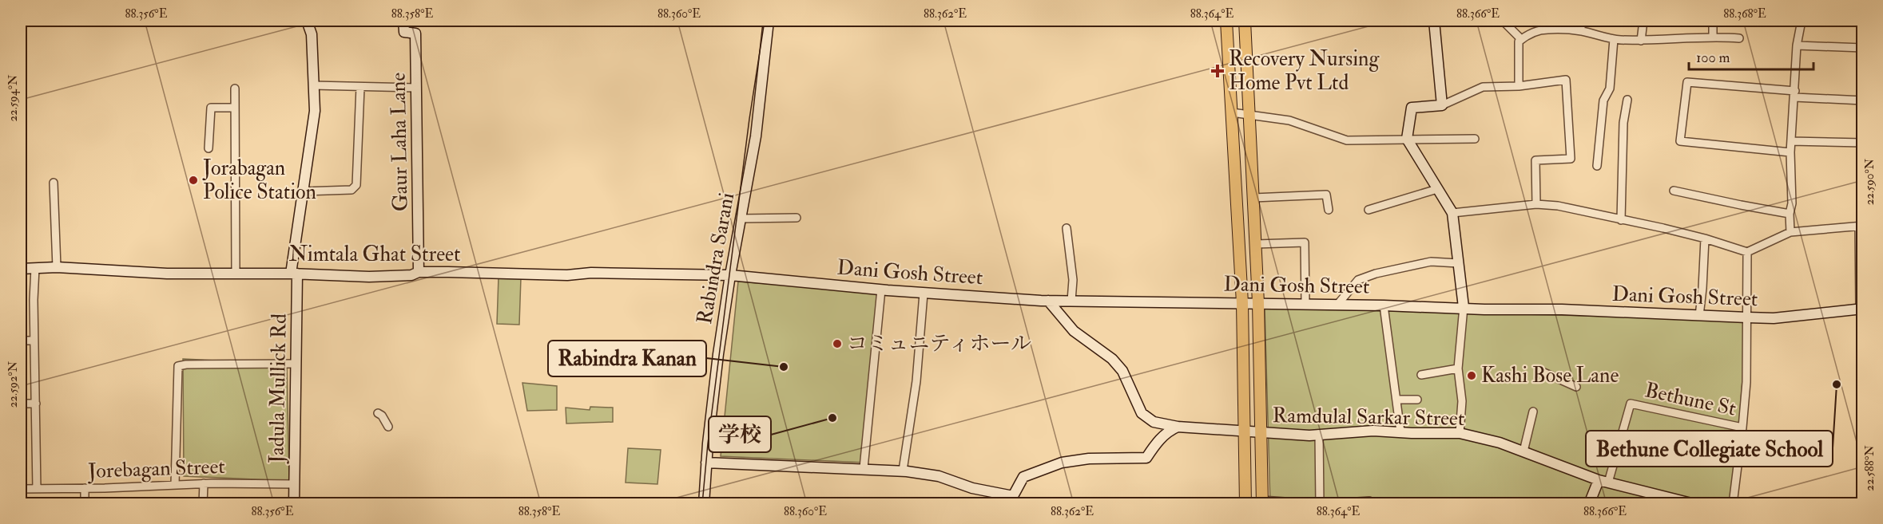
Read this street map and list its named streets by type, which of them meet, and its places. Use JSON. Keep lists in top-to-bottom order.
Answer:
{
  "streets": {
    "street": [
      "Gaur Laha Lane",
      "Nimtala Ghat Street",
      "Rabindra Sarani",
      "Dani Gosh Street",
      "Jadula Mullick Rd",
      "Bethune St",
      "Ramdulal Sarkar Street",
      "Jorebagan Street"
    ]
  },
  "crossings": [
    ["Gaur Laha Lane", "Nimtala Ghat Street"],
    ["Nimtala Ghat Street", "Rabindra Sarani"],
    ["Nimtala Ghat Street", "Dani Gosh Street"],
    ["Nimtala Ghat Street", "Jadula Mullick Rd"],
    ["Rabindra Sarani", "Dani Gosh Street"],
    ["Dani Gosh Street", "Ramdulal Sarkar Street"],
    ["Jadula Mullick Rd", "Jorebagan Street"],
    ["Bethune St", "Ramdulal Sarkar Street"]
  ],
  "places": {
    "health": ["Recovery Nursing Home Pvt Ltd"],
    "other": [
      "Jorabagan Police Station",
      "コミュニティホール",
      "Rabindra Kanan",
      "Kashi Bose Lane",
      "Bethune Collegiate School",
      "学校"
    ]
  },
  "scale_bar": "100 m",
  "coordinates": [
    "88.356°E",
    "88.358°E",
    "88.360°E",
    "88.362°E",
    "88.364°E",
    "88.366°E",
    "88.368°E",
    "22.594°N",
    "22.590°N",
    "22.592°N",
    "22.588°N"
  ]
}
